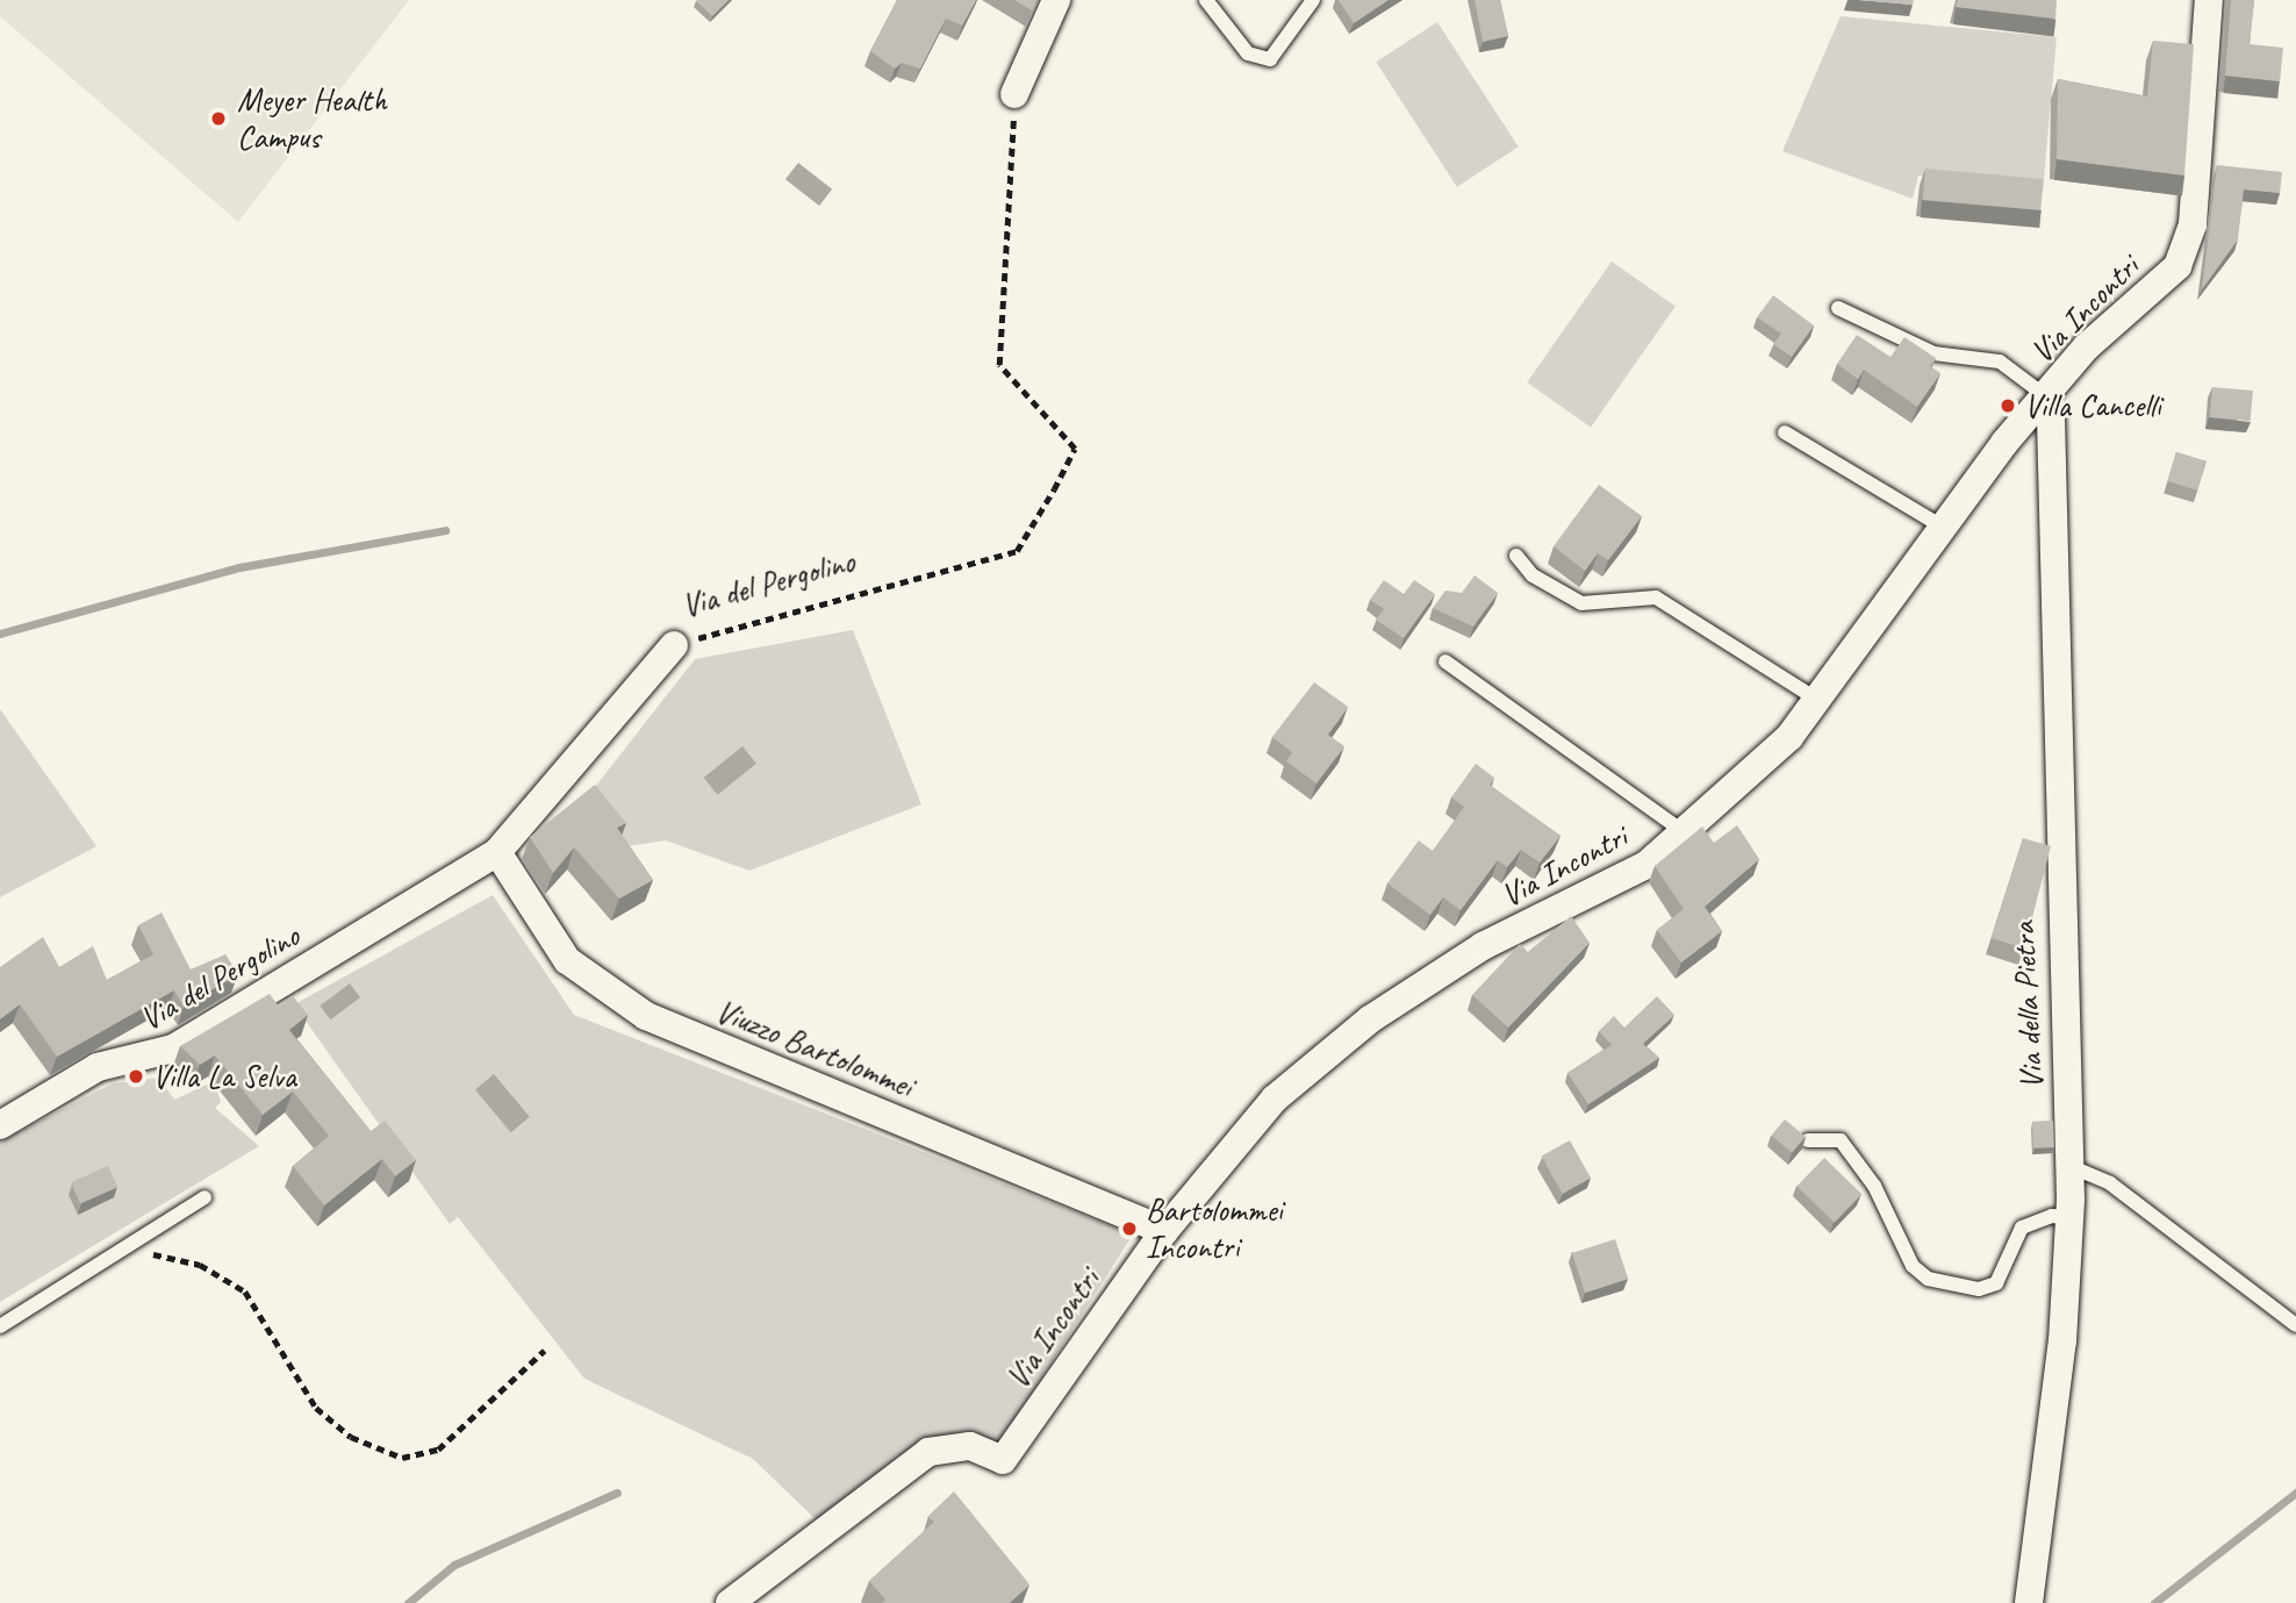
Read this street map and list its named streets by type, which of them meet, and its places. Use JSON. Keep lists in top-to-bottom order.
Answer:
{
  "streets": {
    "street": [
      "Via Incontri",
      "Via del Pergolino",
      "Via della Pietra",
      "Viuzzo Bartolommei"
    ]
  },
  "crossings": [
    ["Via Incontri", "Via della Pietra"],
    ["Via Incontri", "Viuzzo Bartolommei"],
    ["Via del Pergolino", "Viuzzo Bartolommei"]
  ],
  "places": [
    "Meyer Health Campus",
    "Villa Cancelli",
    "Villa La Selva",
    "Bartolommei Incontri"
  ]
}
